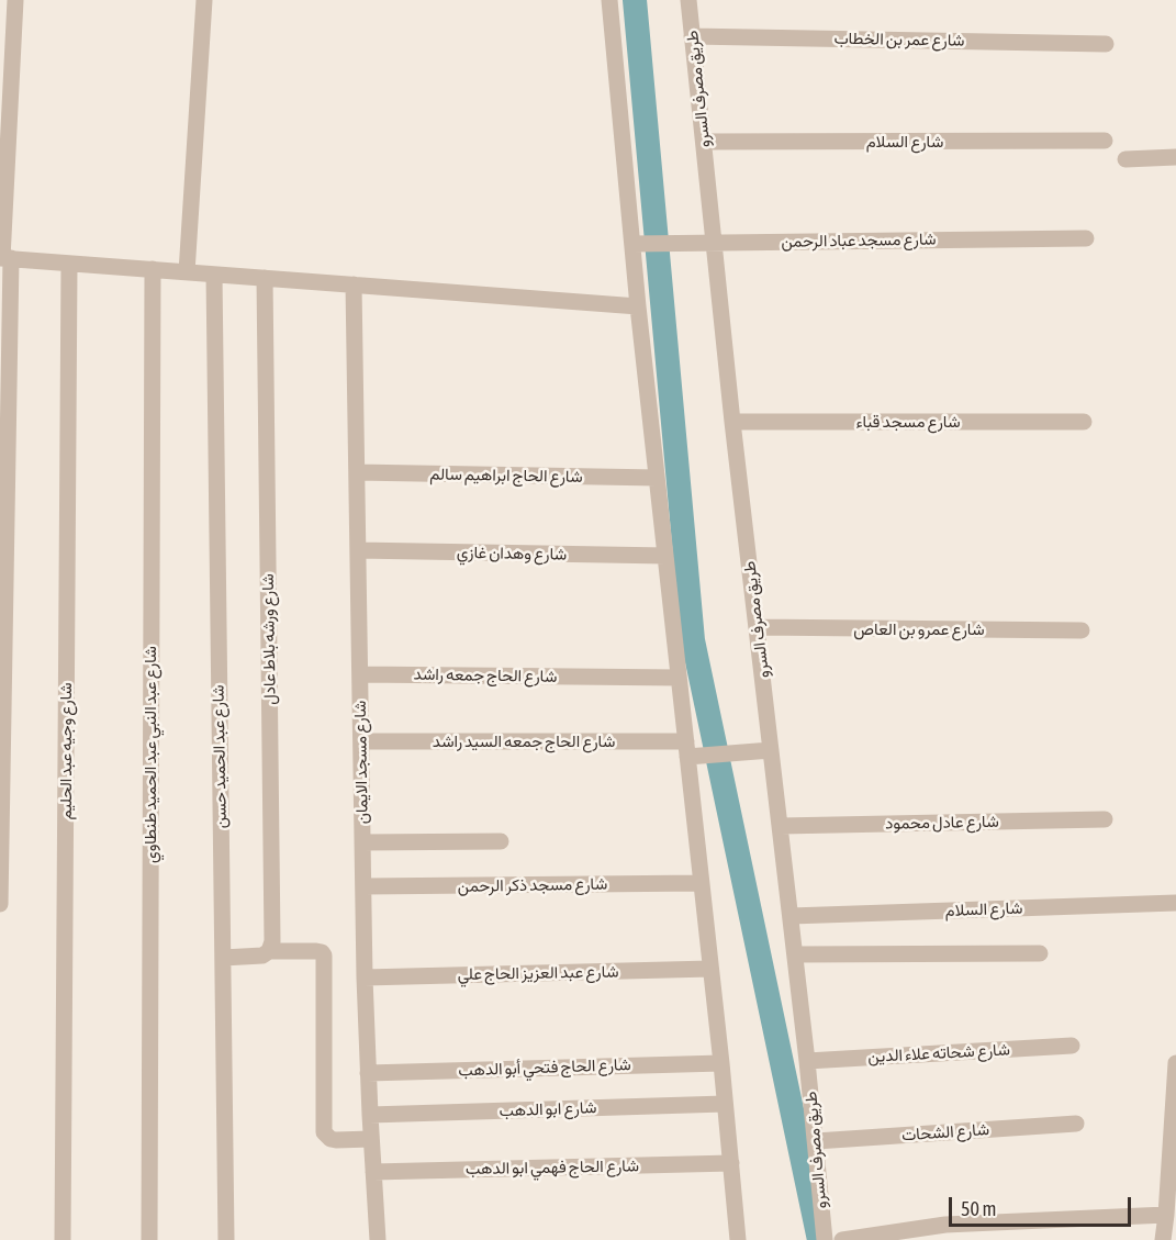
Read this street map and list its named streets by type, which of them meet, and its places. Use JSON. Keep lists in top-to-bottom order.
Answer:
{
  "streets": {
    "street": [
      "شارع عمر بن الخطاب",
      "طريق مصرف السرو",
      "شارع السلام",
      "شارع مسجد عباد الرحمن",
      "شارع مسجد قباء",
      "شارع الحاج ابراهيم سالم",
      "شارع وهدان غازي",
      "شارع عمرو بن العاص",
      "شارع ورشه بلاط عادل",
      "شارع الحاج جمعه راشد",
      "شارع الحاج جمعه السيد راشد",
      "شارع وجيه عبد الحليم",
      "شارع عبد النبي عبد الحميد طنطاوي",
      "شارع عبد الحميد حسن",
      "شارع مسجد الايمان",
      "شارع عادل محمود",
      "شارع مسجد ذكر الرحمن",
      "شارع عبد العزيز الحاج علي",
      "شارع شحاته علاء الدين",
      "شارع الحاج فتحي أبو الدهب",
      "شارع ابو الدهب",
      "شارع الشحات",
      "شارع الحاج فهمي ابو الدهب"
    ]
  },
  "crossings": [
    ["شارع عمر بن الخطاب", "طريق مصرف السرو"],
    ["طريق مصرف السرو", "شارع السلام"],
    ["طريق مصرف السرو", "شارع مسجد عباد الرحمن"],
    ["طريق مصرف السرو", "شارع مسجد قباء"],
    ["طريق مصرف السرو", "شارع عمرو بن العاص"],
    ["طريق مصرف السرو", "شارع الحاج جمعه السيد راشد"],
    ["طريق مصرف السرو", "شارع عادل محمود"],
    ["طريق مصرف السرو", "شارع شحاته علاء الدين"],
    ["طريق مصرف السرو", "شارع الشحات"],
    ["شارع الحاج ابراهيم سالم", "شارع مسجد الايمان"],
    ["شارع وهدان غازي", "شارع مسجد الايمان"],
    ["شارع الحاج جمعه راشد", "شارع مسجد الايمان"],
    ["شارع الحاج جمعه السيد راشد", "شارع مسجد الايمان"],
    ["شارع مسجد الايمان", "شارع مسجد ذكر الرحمن"],
    ["شارع مسجد الايمان", "شارع عبد العزيز الحاج علي"],
    ["شارع مسجد الايمان", "شارع الحاج فتحي أبو الدهب"],
    ["شارع مسجد الايمان", "شارع ابو الدهب"],
    ["شارع مسجد الايمان", "شارع الحاج فهمي ابو الدهب"]
  ],
  "scale_bar": "50 m"
}
